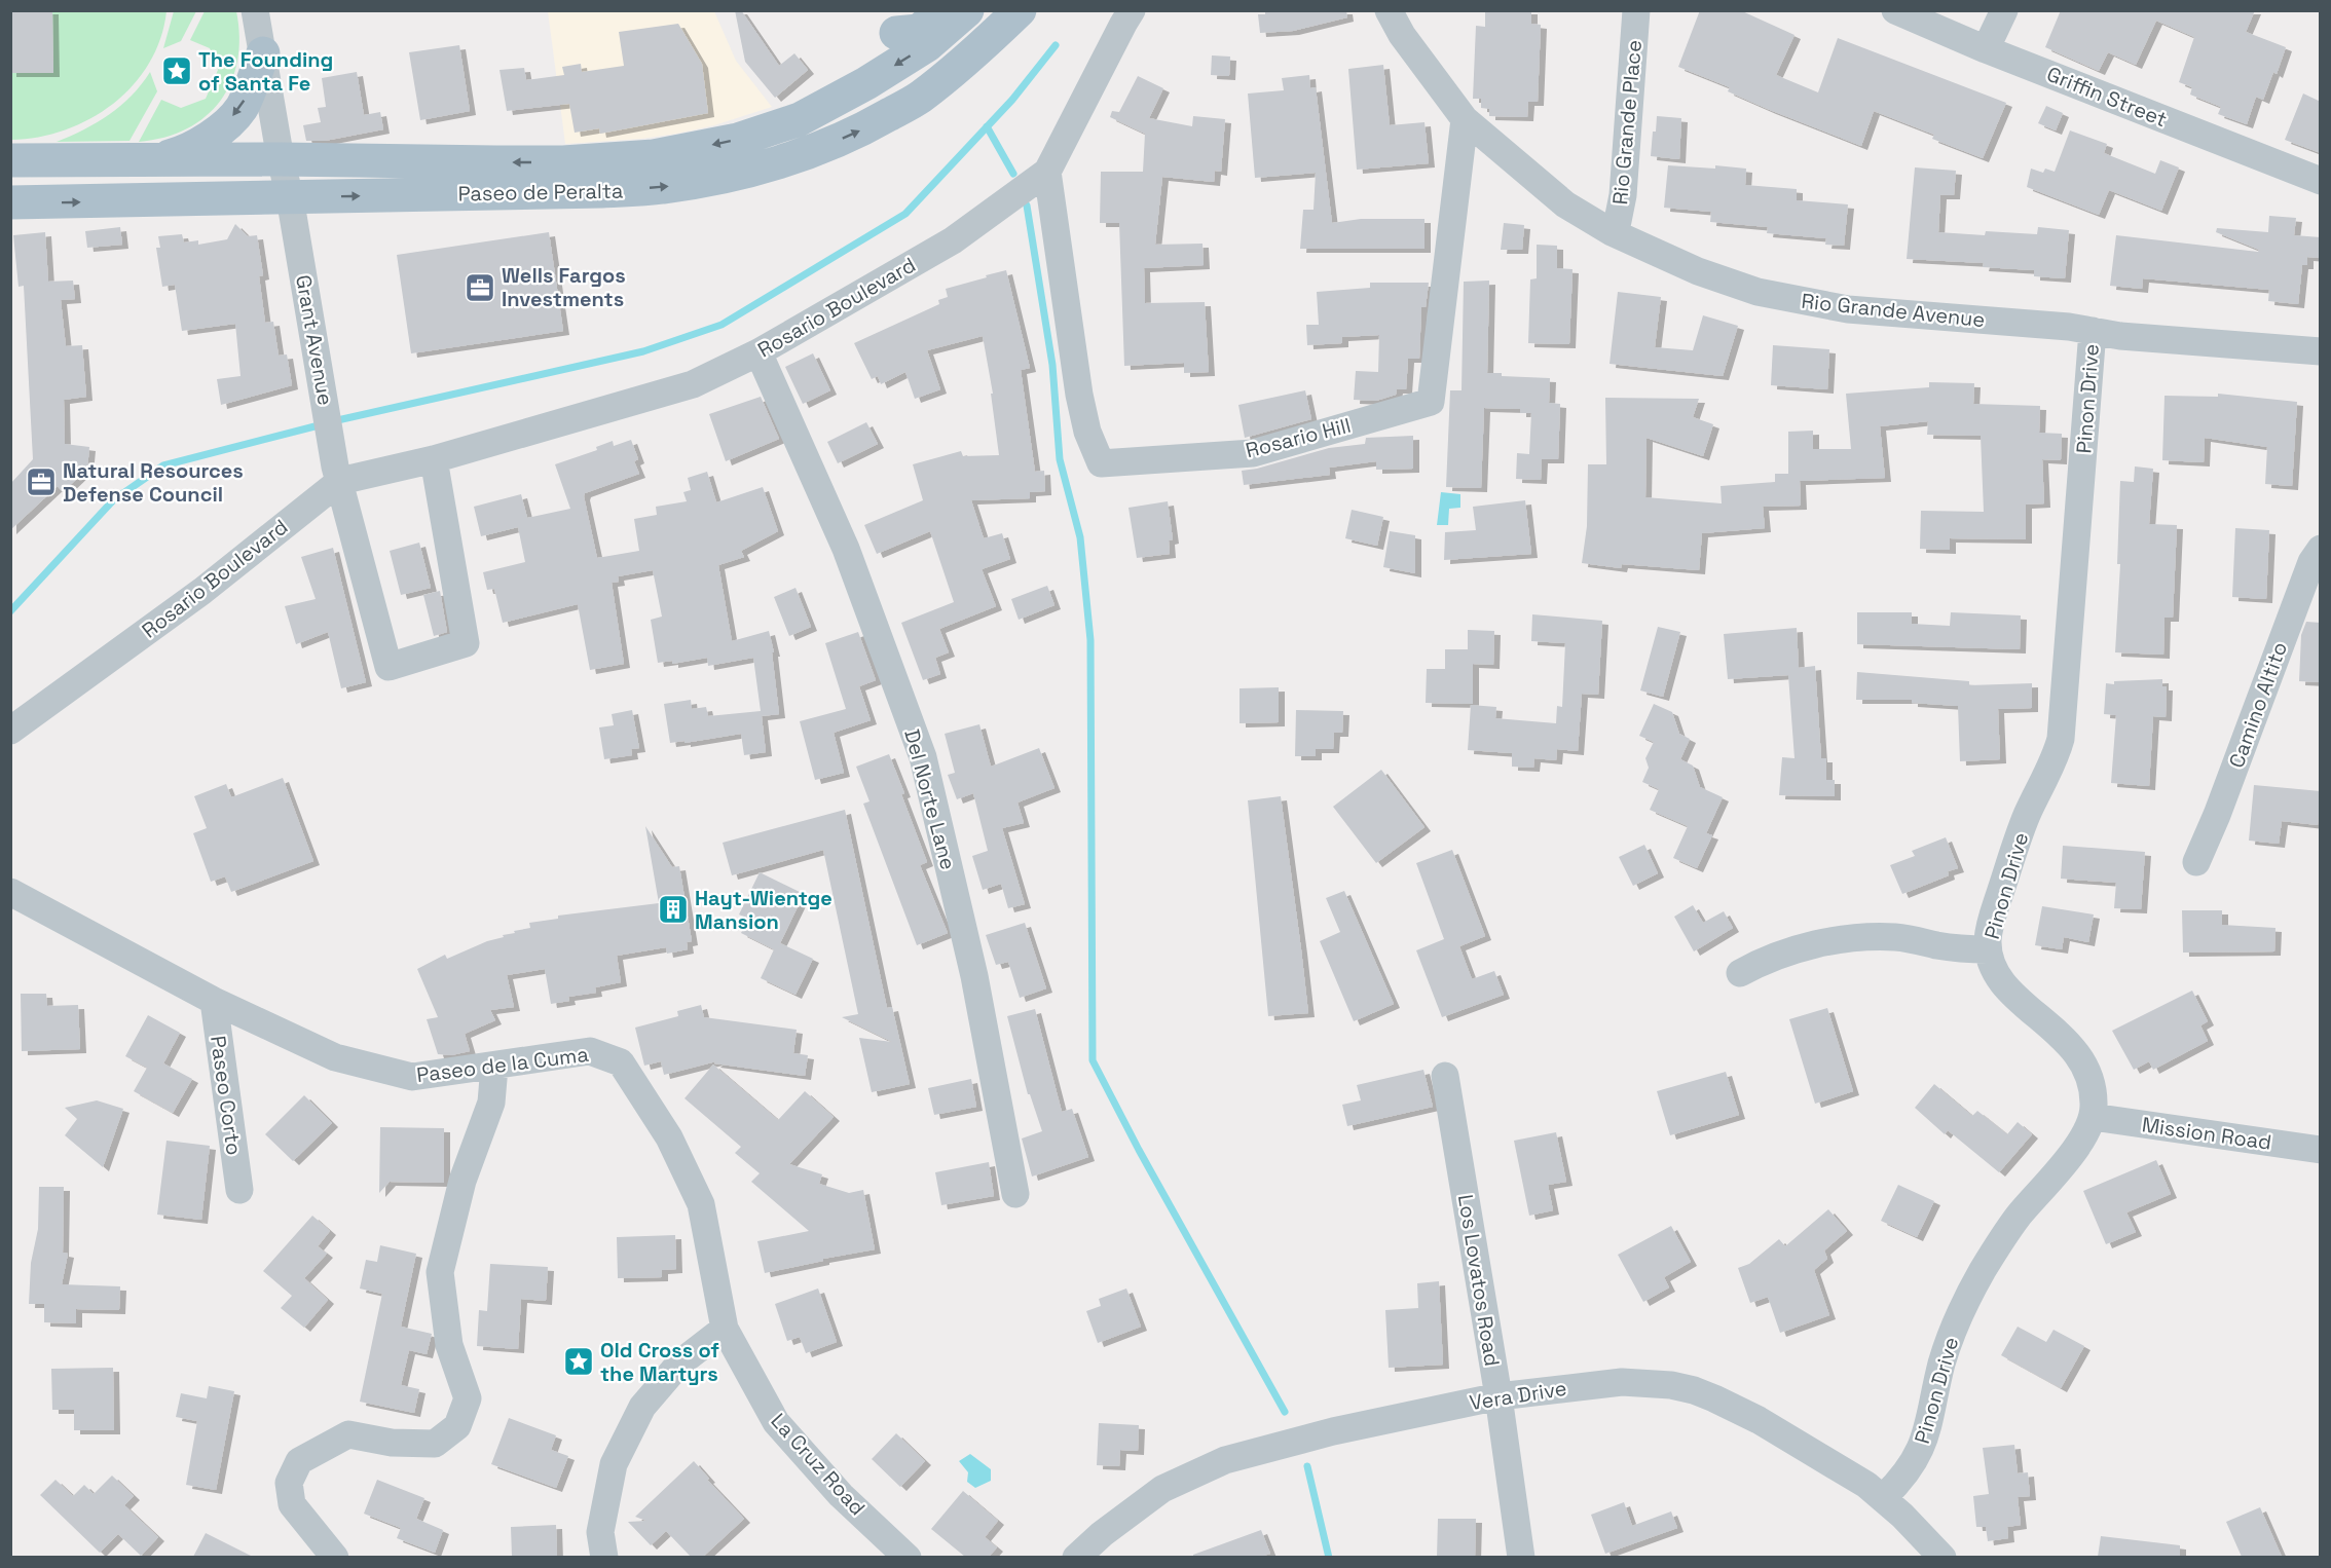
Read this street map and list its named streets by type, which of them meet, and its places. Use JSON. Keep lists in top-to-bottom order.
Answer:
{
  "streets": {
    "main road": ["Paseo de Peralta"],
    "street": [
      "Griffin Street",
      "Rio Grande Place",
      "Rosario Boulevard",
      "Rio Grande Avenue",
      "Grant Avenue",
      "Pinon Drive",
      "Rosario Hill",
      "Camino Altito",
      "Del Norte Lane",
      "Paseo de la Cuma",
      "Paseo Corto",
      "Mission Road",
      "Los Lovatos Road",
      "Vera Drive",
      "La Cruz Road"
    ]
  },
  "crossings": [
    ["Rio Grande Place", "Rio Grande Avenue"],
    ["Paseo de Peralta", "Grant Avenue"],
    ["Rosario Boulevard", "Grant Avenue"],
    ["Rosario Boulevard", "Rosario Hill"],
    ["Rosario Boulevard", "Del Norte Lane"],
    ["Rio Grande Avenue", "Pinon Drive"],
    ["Rio Grande Avenue", "Rosario Hill"],
    ["Pinon Drive", "Mission Road"],
    ["Pinon Drive", "Vera Drive"],
    ["Paseo de la Cuma", "Paseo Corto"],
    ["Paseo de la Cuma", "La Cruz Road"],
    ["Los Lovatos Road", "Vera Drive"]
  ],
  "places": {
    "place": ["The Founding of Santa Fe", "Old Cross of the Martyrs"],
    "office": ["Wells Fargos Investments", "Natural Resources Defense Council"],
    "building": ["Hayt-Wientge Mansion"]
  }
}
